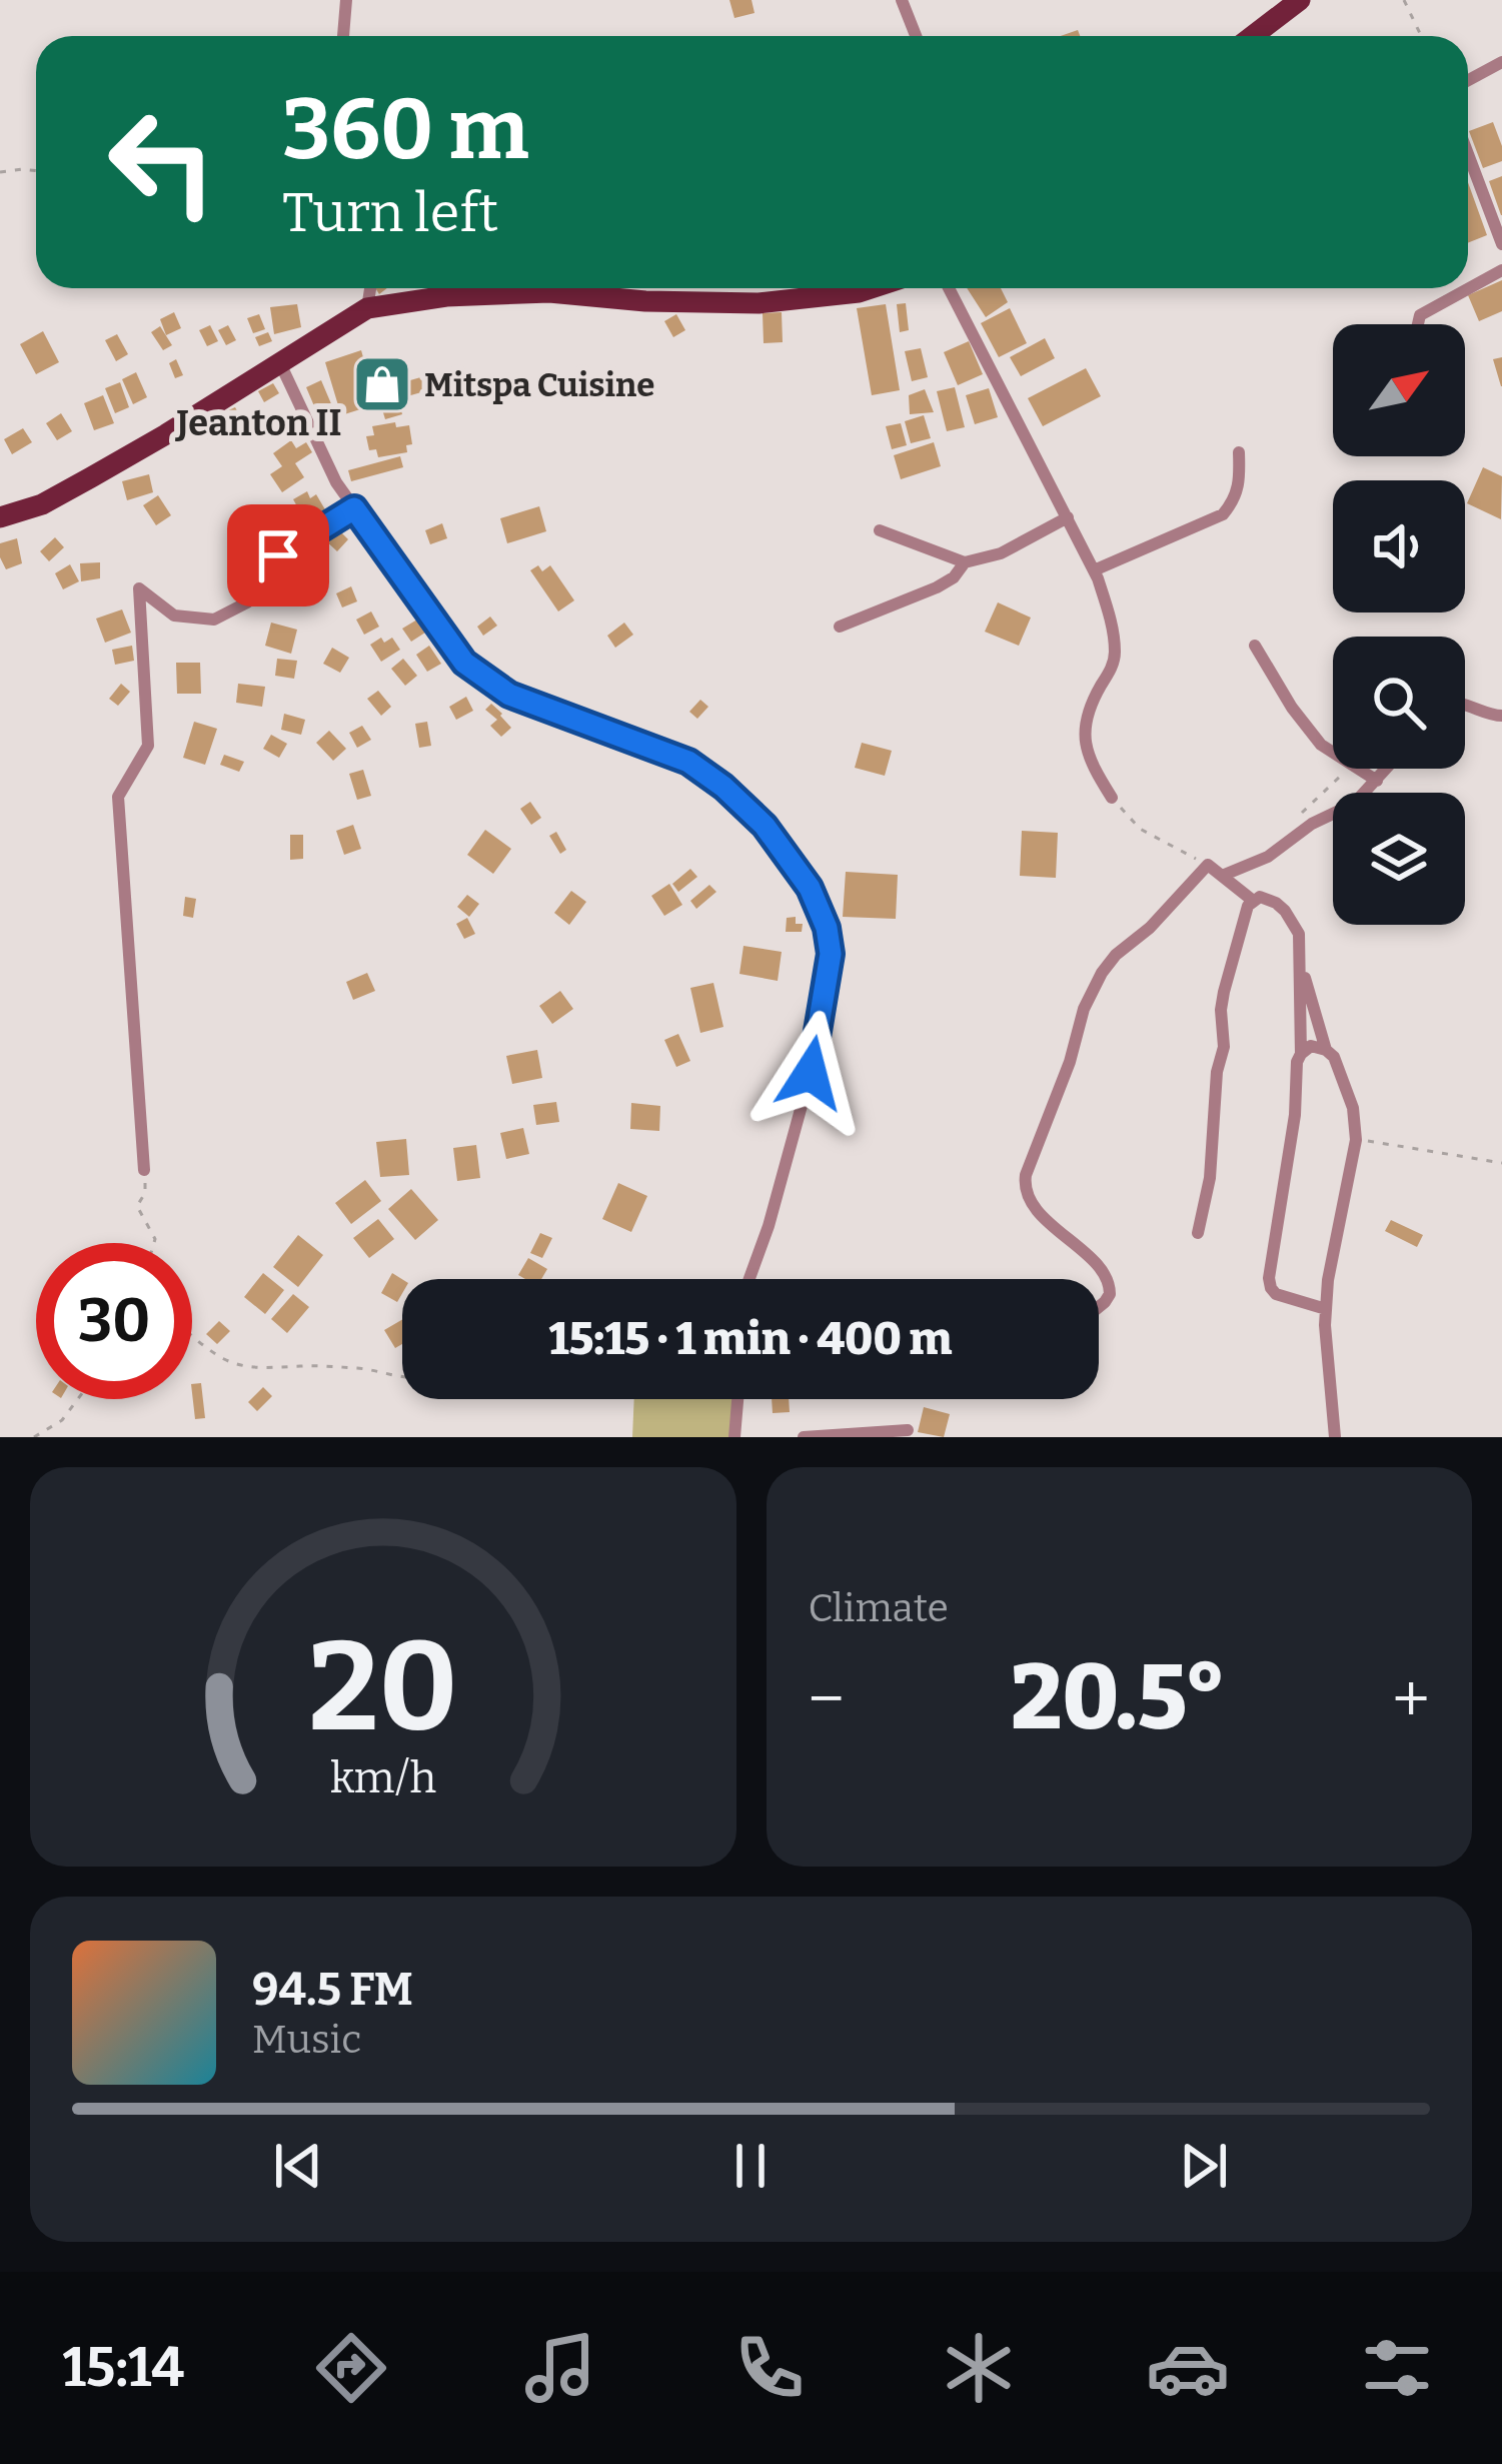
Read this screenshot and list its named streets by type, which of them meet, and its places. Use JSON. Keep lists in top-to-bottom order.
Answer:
{
  "districts": ["Jeanton II"],
  "places": {
    "shop": ["Mitspa Cuisine"]
  },
  "north": "top right",
  "page": {
    "turn": ["360 m", "Turn left"],
    "limit": "30",
    "trip": "15:15 · 1 min · 400 m",
    "tile": "Climate",
    "heat": ["−", "20.5°", "+"],
    "song": ["94.5 FM", "Music"],
    "tabs": "15:14",
    "gauge": ["20", "km/h"]
  }
}
